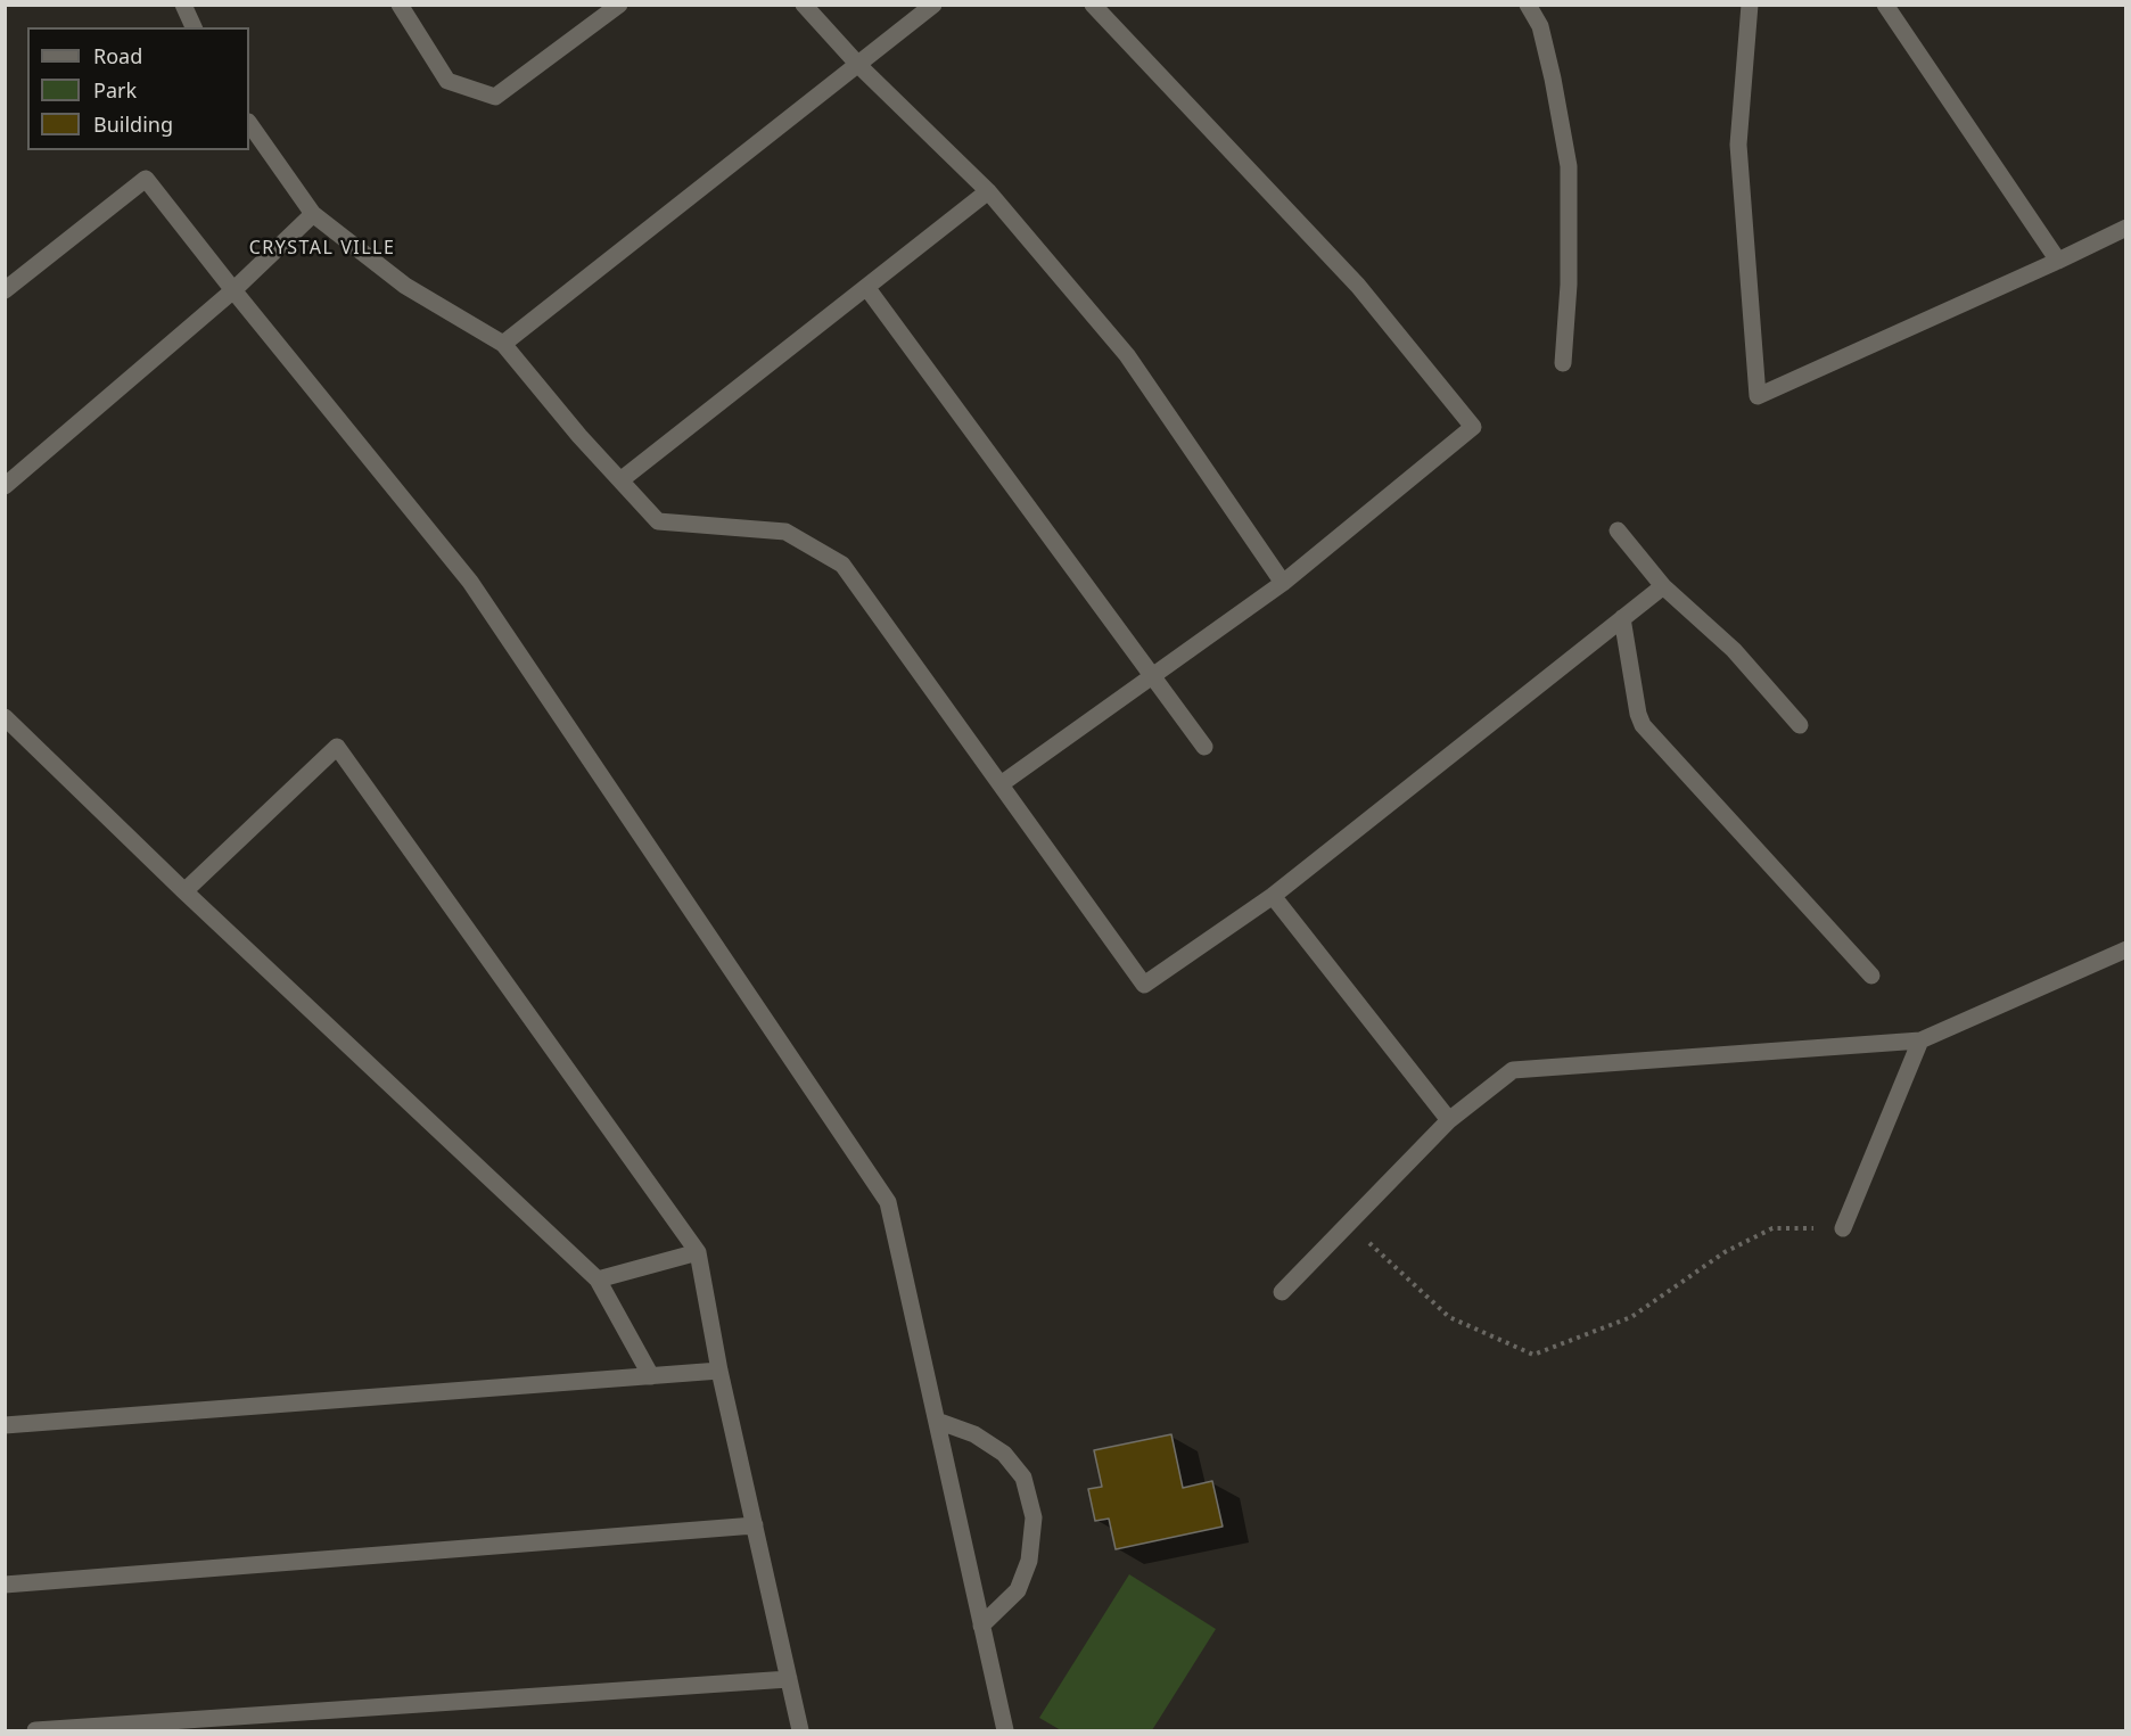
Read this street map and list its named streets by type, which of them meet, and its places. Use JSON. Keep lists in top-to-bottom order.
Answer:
{
  "districts": ["CRYSTAL VILLE"],
  "legend": ["Road", "Park", "Building"]
}
